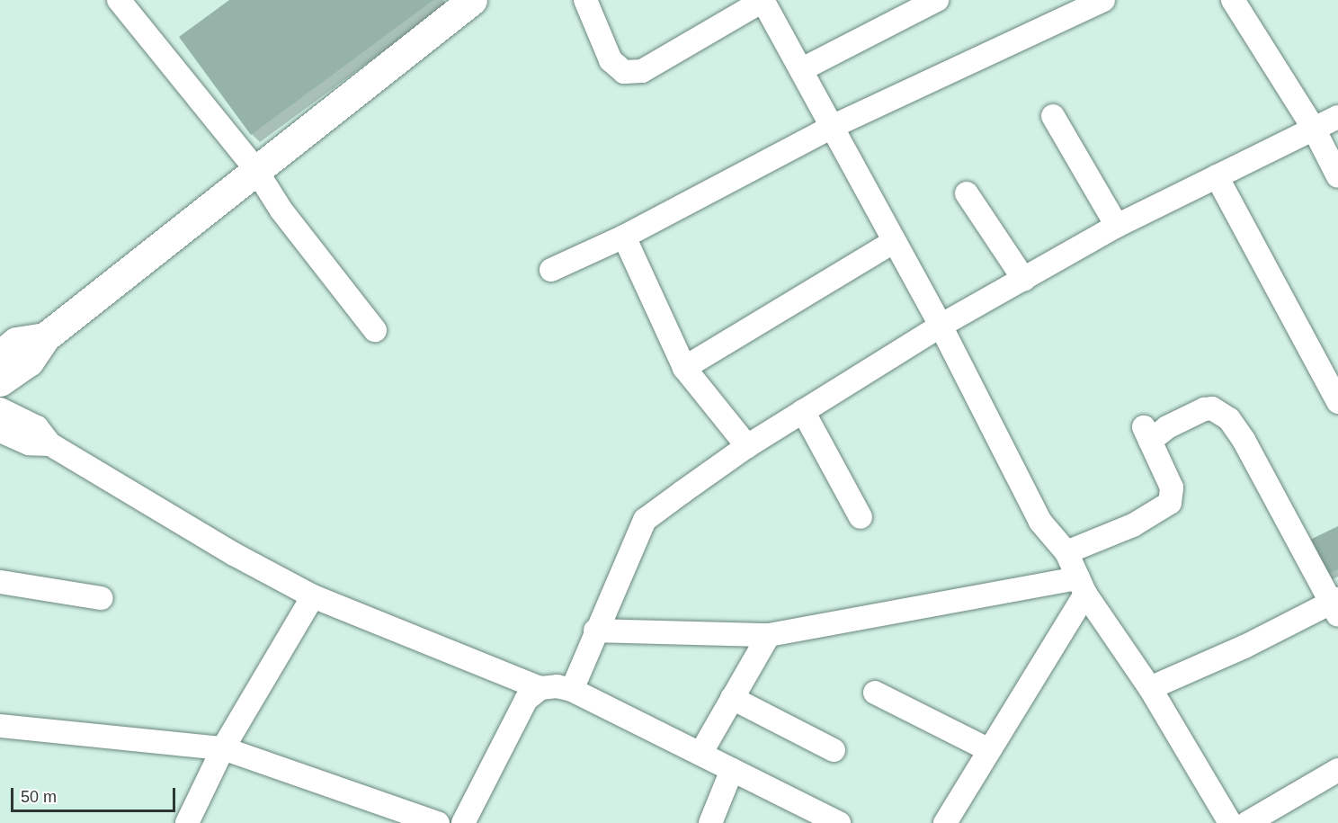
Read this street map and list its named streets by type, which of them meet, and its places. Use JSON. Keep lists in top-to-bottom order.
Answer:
{
  "scale_bar": "50 m"
}
